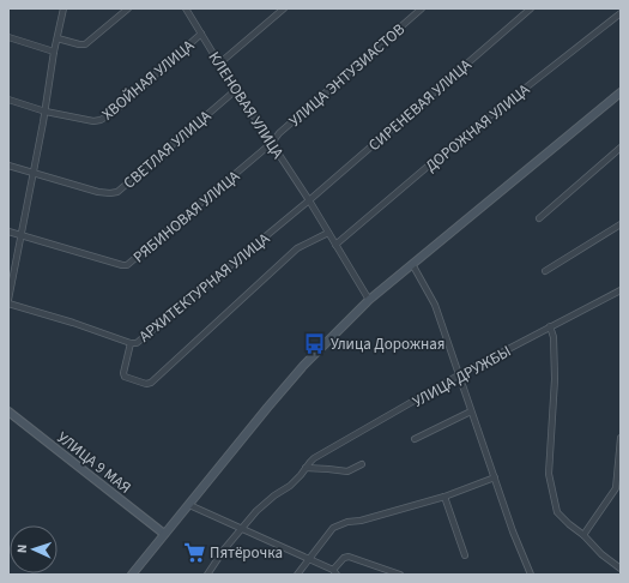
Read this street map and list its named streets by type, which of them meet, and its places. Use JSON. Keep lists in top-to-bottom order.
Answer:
{
  "streets": {
    "main road": ["УЛИЦА 9 МАЯ"],
    "street": [
      "УЛИЦА ЭНТУЗИАСТОВ",
      "ХВОЙНАЯ УЛИЦА",
      "КЛЕНОВАЯ УЛИЦА",
      "СИРЕНЕВАЯ УЛИЦА",
      "ДОРОЖНАЯ УЛИЦА",
      "СВЕТЛАЯ УЛИЦА",
      "РЯБИНОВАЯ УЛИЦА",
      "АРХИТЕКТУРНАЯ УЛИЦА",
      "УЛИЦА ДРУЖБЫ"
    ]
  },
  "crossings": [
    ["УЛИЦА ЭНТУЗИАСТОВ", "КЛЕНОВАЯ УЛИЦА"],
    ["УЛИЦА ЭНТУЗИАСТОВ", "РЯБИНОВАЯ УЛИЦА"],
    ["ХВОЙНАЯ УЛИЦА", "КЛЕНОВАЯ УЛИЦА"],
    ["КЛЕНОВАЯ УЛИЦА", "СИРЕНЕВАЯ УЛИЦА"],
    ["КЛЕНОВАЯ УЛИЦА", "ДОРОЖНАЯ УЛИЦА"],
    ["КЛЕНОВАЯ УЛИЦА", "СВЕТЛАЯ УЛИЦА"],
    ["КЛЕНОВАЯ УЛИЦА", "РЯБИНОВАЯ УЛИЦА"],
    ["КЛЕНОВАЯ УЛИЦА", "АРХИТЕКТУРНАЯ УЛИЦА"],
    ["СИРЕНЕВАЯ УЛИЦА", "АРХИТЕКТУРНАЯ УЛИЦА"]
  ],
  "places": {
    "bus stop": ["Улица Дорожная"],
    "supermarket": ["Пятёрочка"]
  },
  "north": "left"
}
